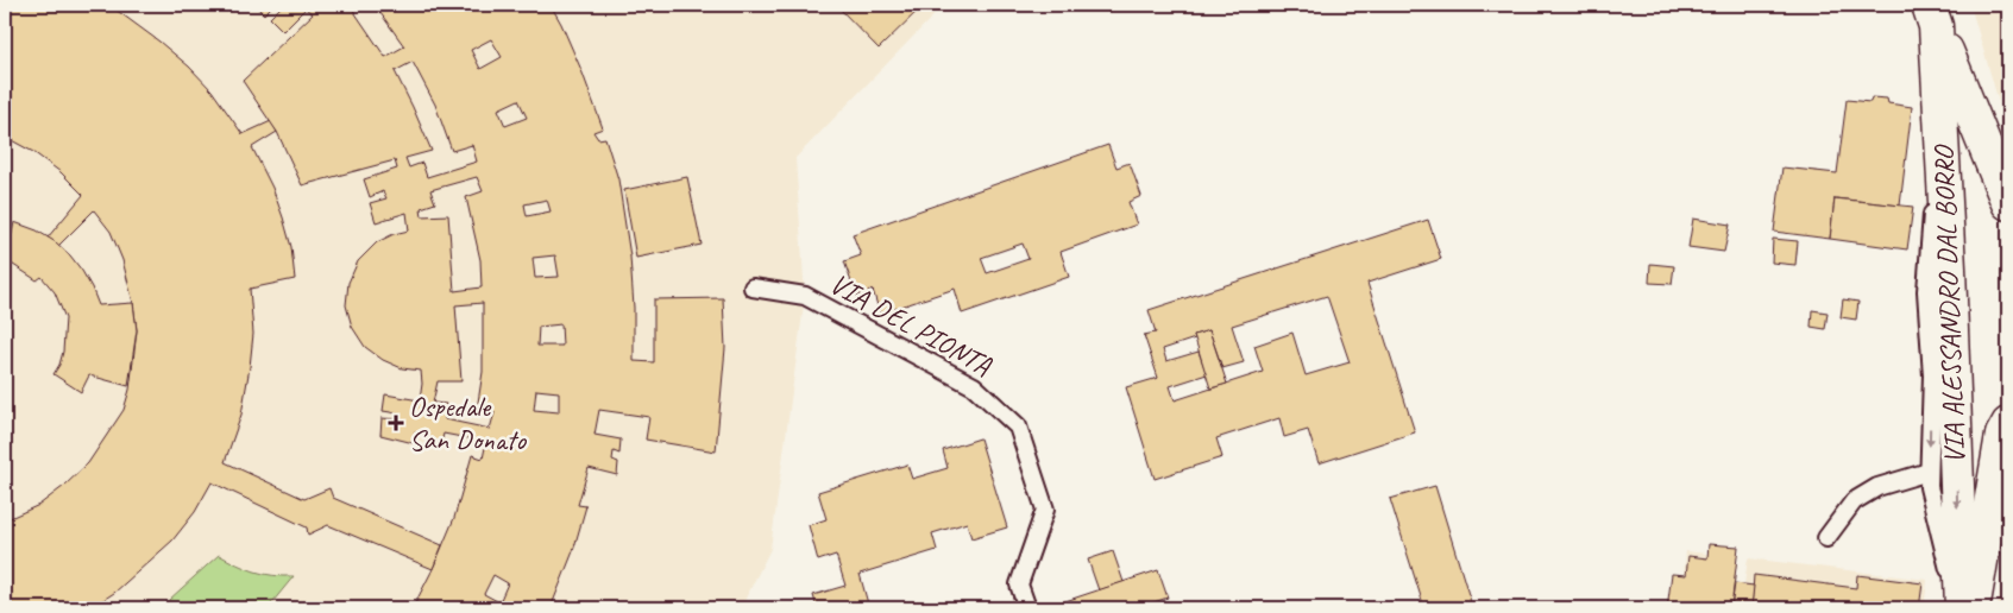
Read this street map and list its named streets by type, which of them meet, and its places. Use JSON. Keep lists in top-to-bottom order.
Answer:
{
  "streets": {
    "main road": ["VIA ALESSANDRO DAL BORRO"],
    "lane": ["VIA DEL PIONTA"]
  },
  "places": {
    "health": ["Ospedale San Donato"]
  }
}
